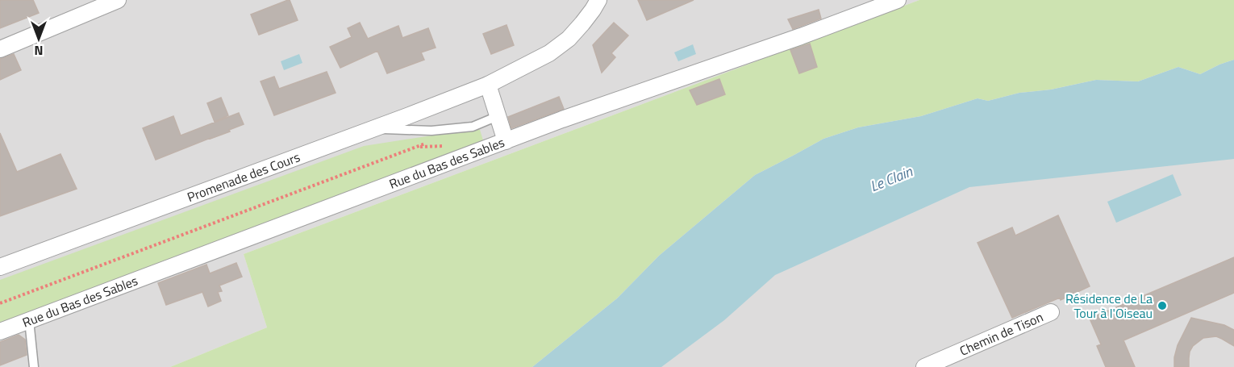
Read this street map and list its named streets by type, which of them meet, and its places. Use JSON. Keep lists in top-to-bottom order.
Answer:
{
  "streets": {
    "street": ["Rue du Bas des Sables", "Promenade des Cours", "Chemin de Tison"]
  },
  "water": ["Le Clain"],
  "places": ["Résidence de La Tour à l'Oiseau"],
  "north": "bottom"
}
